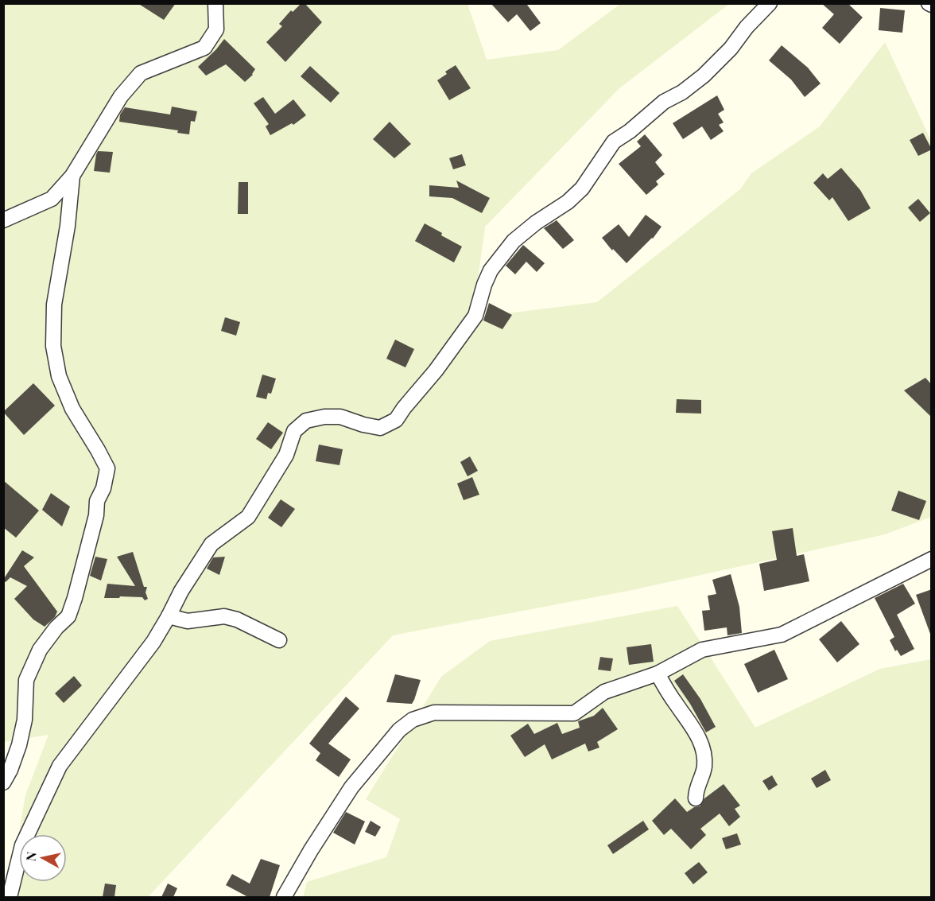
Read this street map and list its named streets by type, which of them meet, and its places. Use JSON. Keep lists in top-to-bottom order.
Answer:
{
  "north": "left"
}
